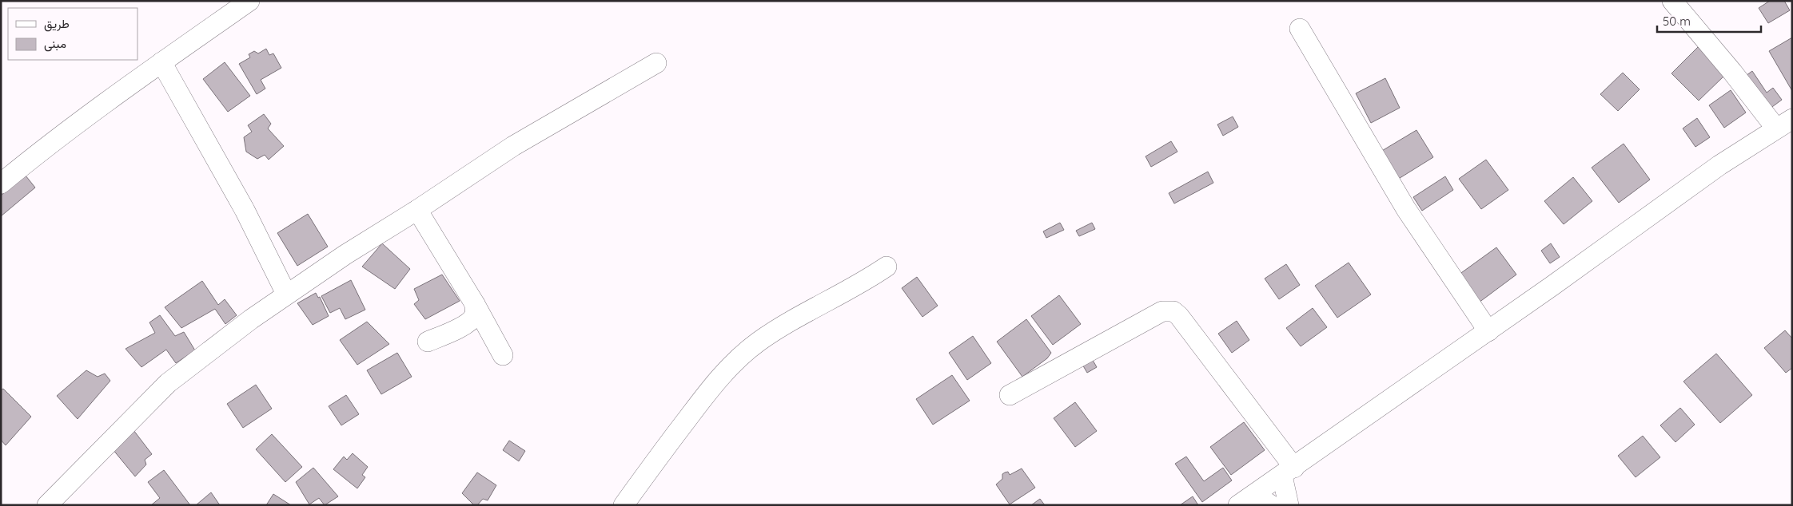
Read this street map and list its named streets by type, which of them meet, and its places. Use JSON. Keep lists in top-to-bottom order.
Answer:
{
  "legend": ["طريق", "مبنى"],
  "scale_bar": "50 m"
}
